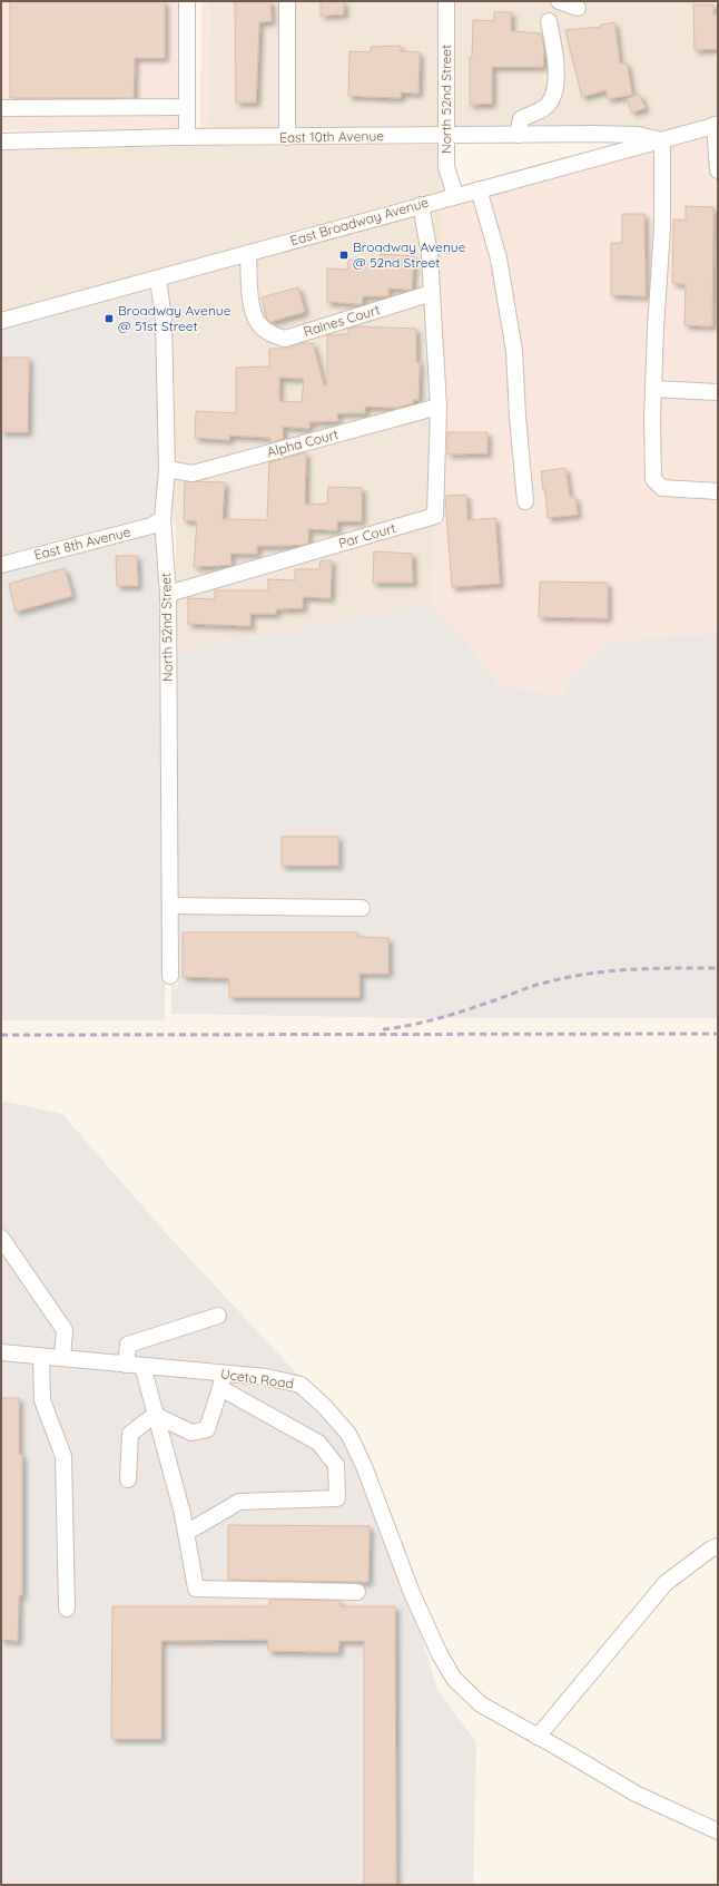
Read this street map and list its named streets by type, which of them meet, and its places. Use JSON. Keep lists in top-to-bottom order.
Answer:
{
  "streets": {
    "street": [
      "North 52nd Street",
      "East 10th Avenue",
      "East Broadway Avenue",
      "Raines Court",
      "Alpha Court",
      "Par Court",
      "East 8th Avenue",
      "Uceta Road"
    ]
  },
  "crossings": [
    ["North 52nd Street", "East 10th Avenue"],
    ["North 52nd Street", "East Broadway Avenue"],
    ["North 52nd Street", "Alpha Court"],
    ["North 52nd Street", "Par Court"],
    ["North 52nd Street", "East 8th Avenue"],
    ["East 10th Avenue", "East Broadway Avenue"],
    ["East Broadway Avenue", "Raines Court"],
    ["Raines Court", "Par Court"],
    ["Alpha Court", "Par Court"]
  ],
  "places": {
    "transit": ["Broadway Avenue @ 52nd Street", "Broadway Avenue @ 51st Street"]
  }
}
